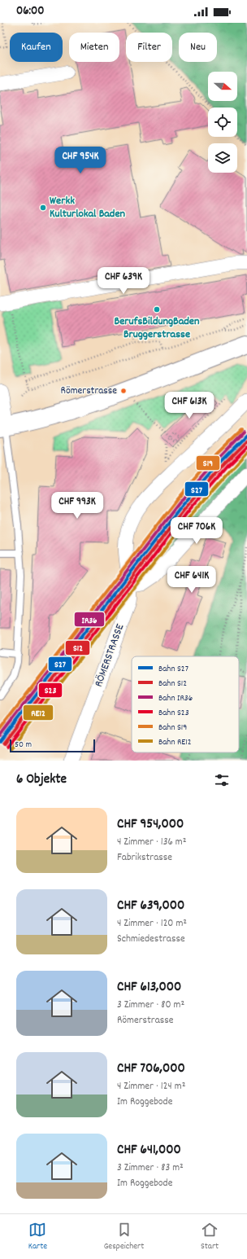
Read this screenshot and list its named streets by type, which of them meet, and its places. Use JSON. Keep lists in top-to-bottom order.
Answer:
{
  "streets": {
    "street": ["RÖMERSTRASSE"]
  },
  "places": ["Werkk Kulturlokal Baden", "BerufsBildungBaden Bruggerstrasse", "Römerstrasse"],
  "lines": [
    "rail line S19",
    "rail line IR36",
    "rail line S27",
    "rail line S12",
    "rail line S23",
    "rail line RE12"
  ],
  "legend": [
    "Bahn S27",
    "Bahn S12",
    "Bahn IR36",
    "Bahn S23",
    "Bahn S19",
    "Bahn RE12"
  ],
  "scale_bar": "50 m",
  "north": "right",
  "page": {
    "status": "06:00",
    "chip": [
      "Kaufen",
      "Mieten",
      "Filter",
      "Neu"
    ],
    "price": [
      "CHF 954K",
      "CHF 639K",
      "CHF 613K",
      "CHF 993K",
      "CHF 706K",
      "CHF 641K"
    ],
    "scale": "50 m",
    "heading": "6 Objekte",
    "list": [
      {
        "name": "CHF 954,000",
        "note": "4 Zimmer · 136 m² · Fabrikstrasse"
      },
      {
        "name": "CHF 639,000",
        "note": "4 Zimmer · 120 m² · Schmiedestrasse"
      },
      {
        "name": "CHF 613,000",
        "note": "3 Zimmer · 80 m² · Römerstrasse"
      },
      {
        "name": "CHF 706,000",
        "note": "4 Zimmer · 124 m² · Im Roggebode"
      },
      {
        "name": "CHF 641,000",
        "note": "3 Zimmer · 83 m² · Im Roggebode"
      }
    ],
    "tabs": ["Karte", "Gespeichert", "Start"]
  }
}
